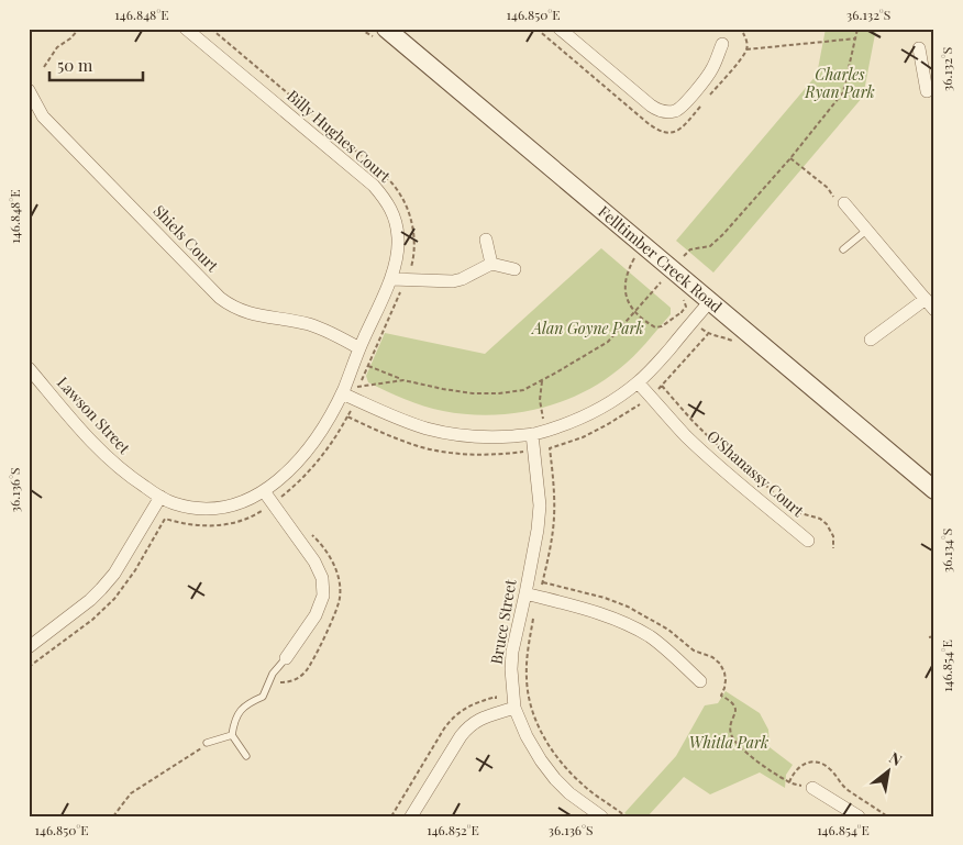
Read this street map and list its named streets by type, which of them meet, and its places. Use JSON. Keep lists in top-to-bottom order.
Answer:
{
  "streets": {
    "main road": ["Felltimber Creek Road"],
    "street": [
      "Billy Hughes Court",
      "Shiels Court",
      "Lawson Street",
      "O'Shanassy Court",
      "Bruce Street"
    ]
  },
  "crossings": [
    ["Billy Hughes Court", "Shiels Court"],
    ["Billy Hughes Court", "Lawson Street"]
  ],
  "parks": ["Charles Ryan Park", "Alan Goyne Park", "Whitla Park"],
  "scale_bar": "50 m",
  "north": "top right",
  "coordinates": [
    "146.848°E",
    "146.850°E",
    "36.132°S",
    "36.136°S",
    "36.134°S",
    "146.854°E",
    "146.852°E"
  ]
}
